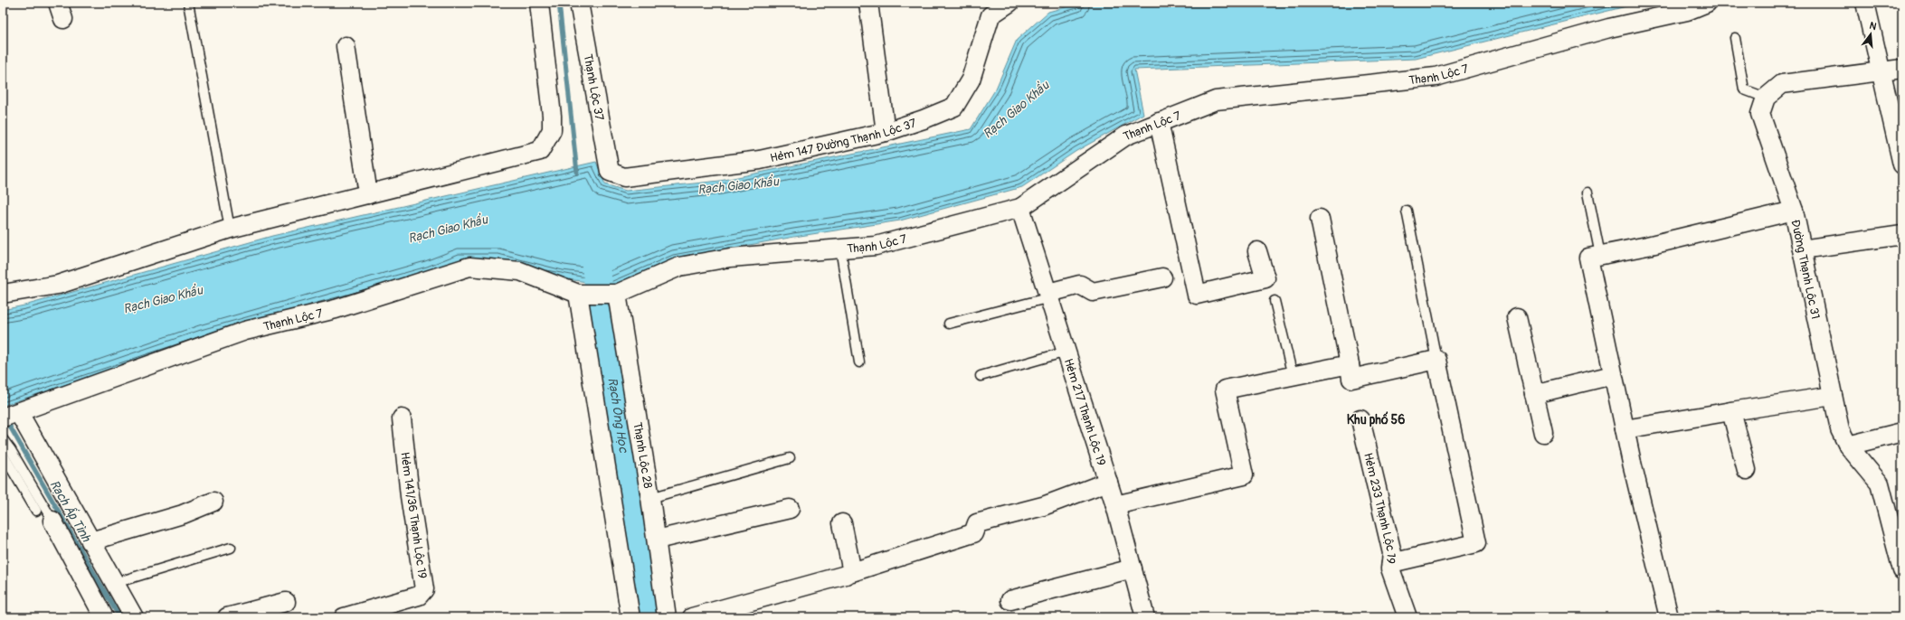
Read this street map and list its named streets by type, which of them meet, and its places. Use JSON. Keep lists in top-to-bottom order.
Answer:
{
  "streets": {
    "street": [
      "Thạnh Lộc 7",
      "Thạnh Lộc 37",
      "Hẻm 147 Đường Thạnh Lộc 37",
      "Đường Thạnh Lộc 31",
      "Hẻm 217 Thạnh Lộc 19",
      "Thạnh Lộc 28",
      "Hẻm 233 Thạnh Lộc 19",
      "Hẻm 141/36 Thạnh Lộc 19"
    ]
  },
  "crossings": [
    ["Thạnh Lộc 7", "Hẻm 217 Thạnh Lộc 19"],
    ["Thạnh Lộc 7", "Thạnh Lộc 28"],
    ["Thạnh Lộc 37", "Hẻm 147 Đường Thạnh Lộc 37"]
  ],
  "districts": ["Khu phố 56"],
  "water": ["Rạch Giao Khẩu", "Rạch Ông Học", "Rạch Ấp Tình"],
  "north": "top"
}
